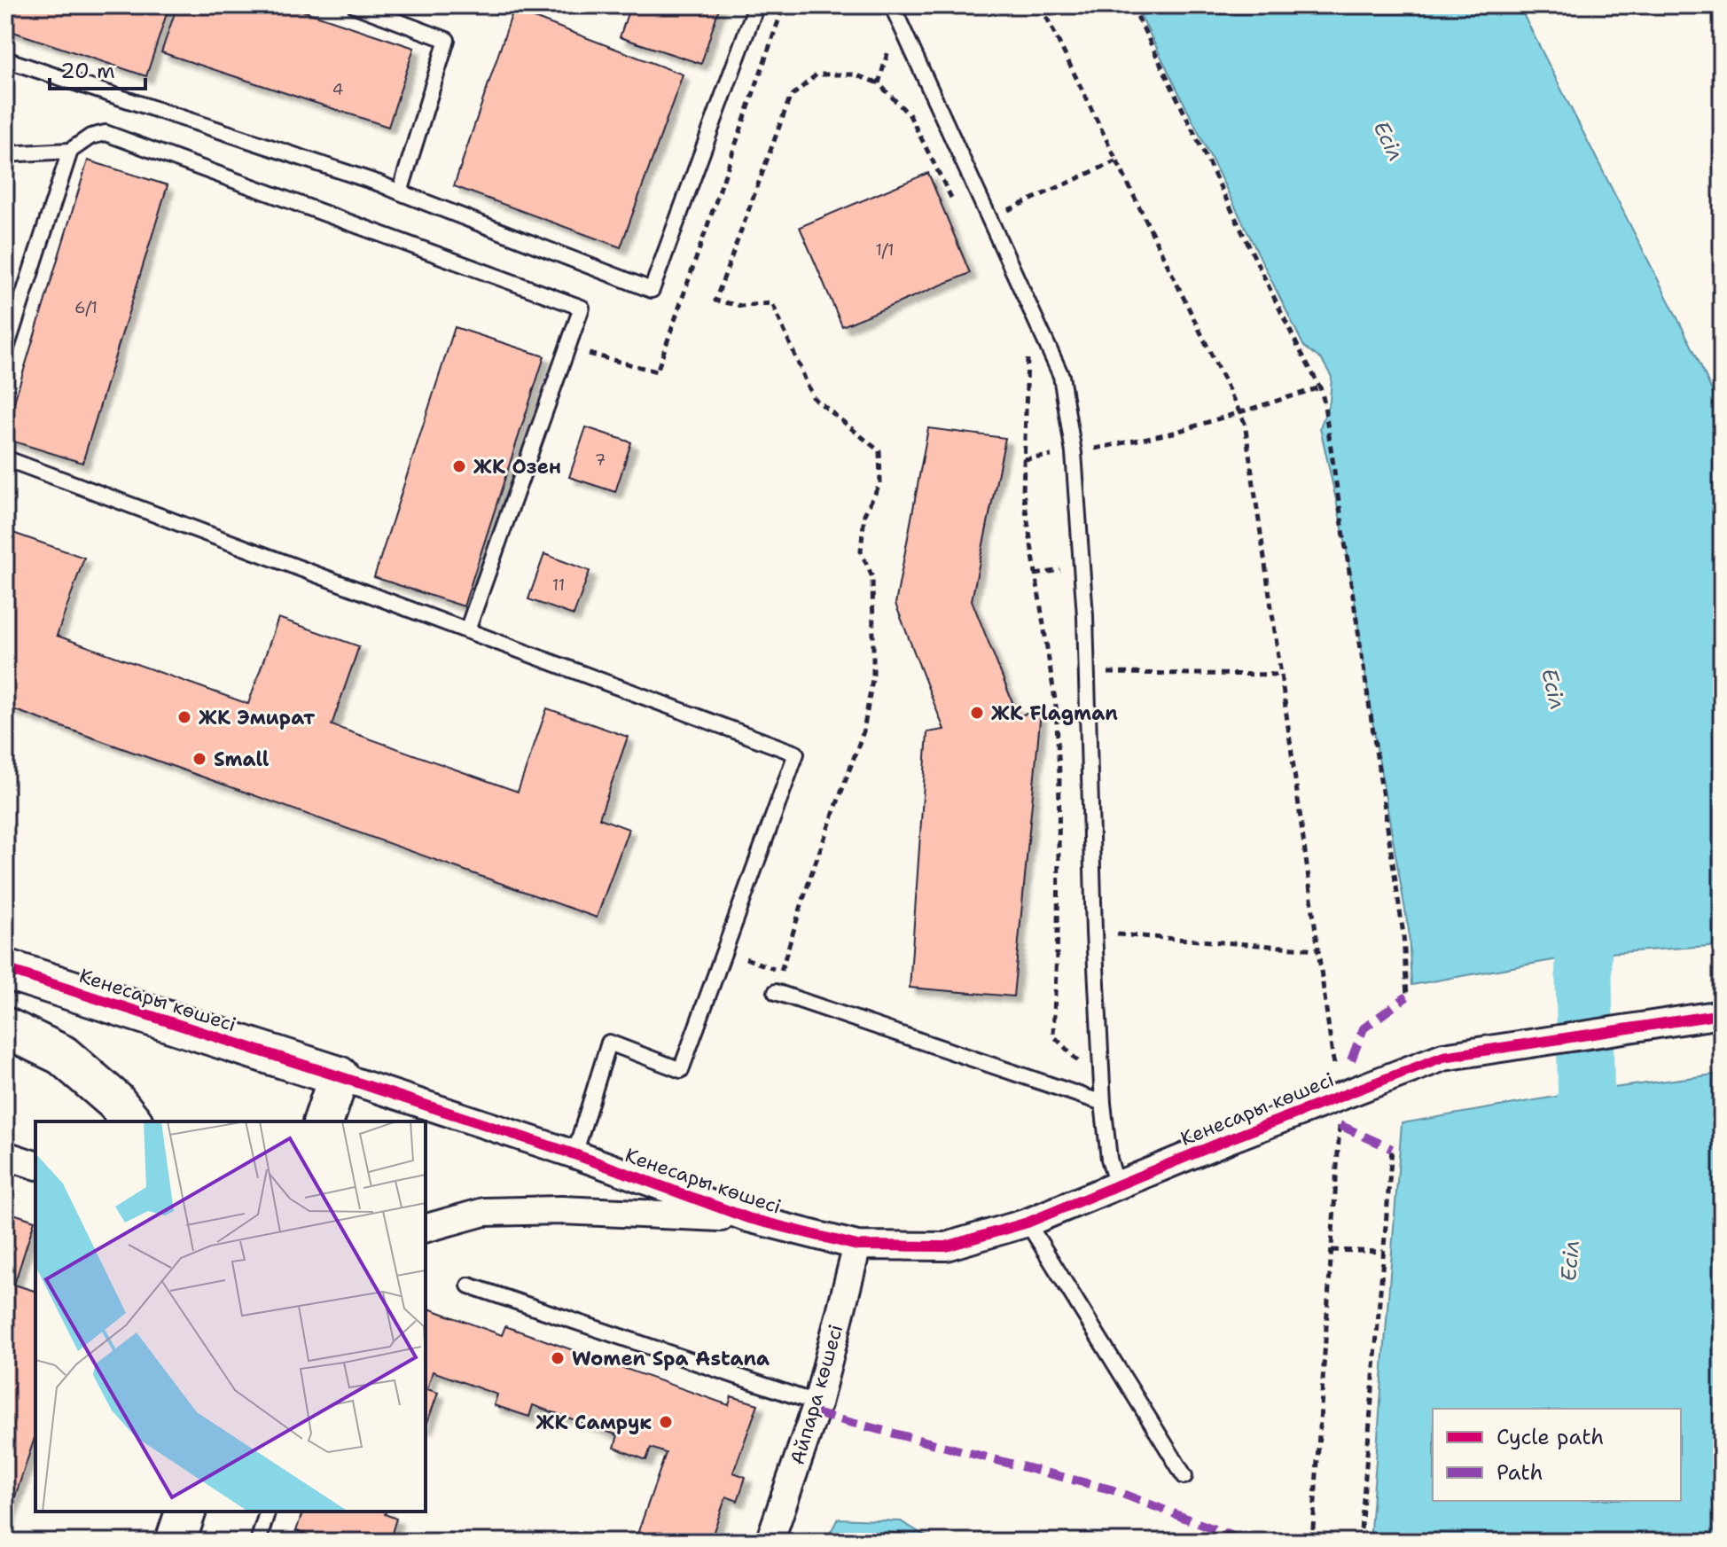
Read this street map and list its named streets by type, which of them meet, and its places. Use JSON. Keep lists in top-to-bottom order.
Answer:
{
  "streets": {
    "street": ["Кенесары көшесі", "Айпара көшесі"]
  },
  "crossings": [
    ["Кенесары көшесі", "Айпара көшесі"]
  ],
  "water": ["Есіл"],
  "places": [
    "ЖК Озен",
    "ЖК Flagman",
    "ЖК Эмират",
    "Small",
    "Women Spa Astana",
    "ЖК Самрук"
  ],
  "house_numbers": [
    "4",
    "1/1",
    "6/1",
    "7",
    "11"
  ],
  "legend": ["Cycle path", "Path"],
  "scale_bar": "20 m"
}
